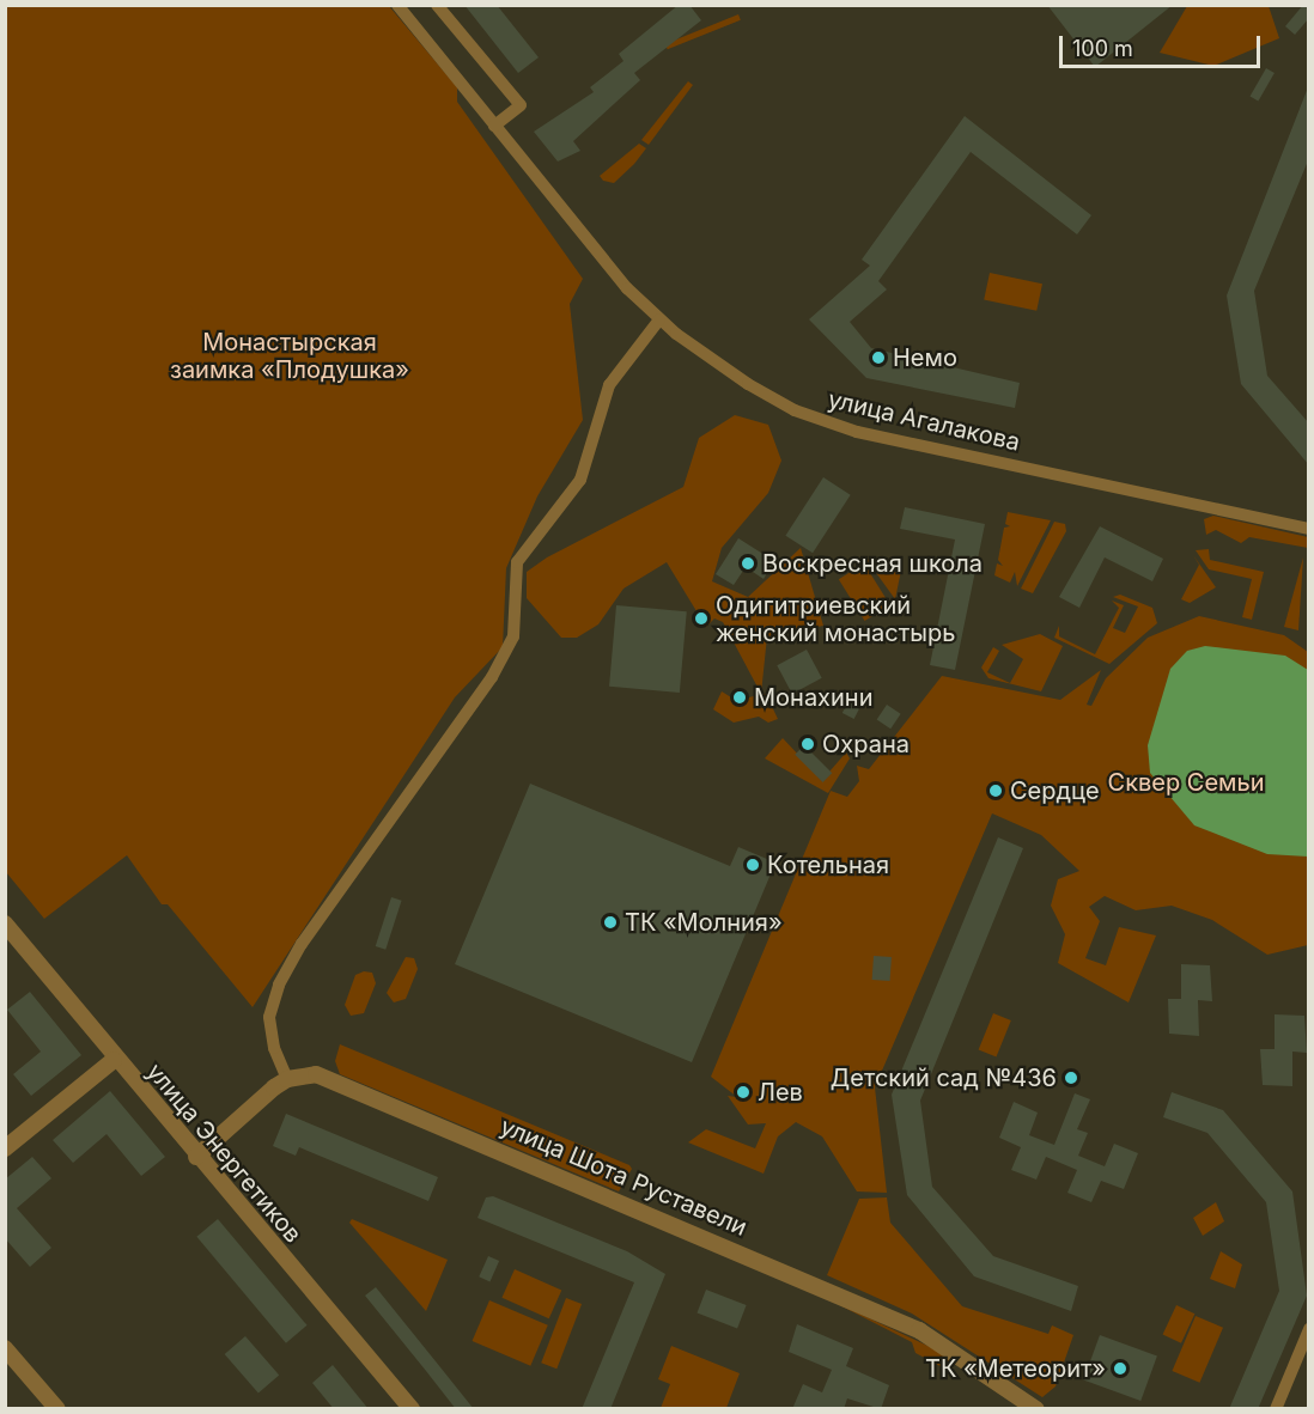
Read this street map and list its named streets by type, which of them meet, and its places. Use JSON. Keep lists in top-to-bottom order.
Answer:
{
  "streets": {
    "street": ["улица Агалакова", "улица Энергетиков", "улица Шота Руставели"]
  },
  "parks": ["Монастырская заимка «Плодушка»", "Сквер Семьи"],
  "places": [
    "Немо",
    "Воскресная школа",
    "Одигитриевский женский монастырь",
    "Монахини",
    "Охрана",
    "Сердце",
    "Котельная",
    "ТК «Молния»",
    "Детский сад №436",
    "Лев",
    "ТК «Метеорит»"
  ],
  "scale_bar": "100 m"
}
